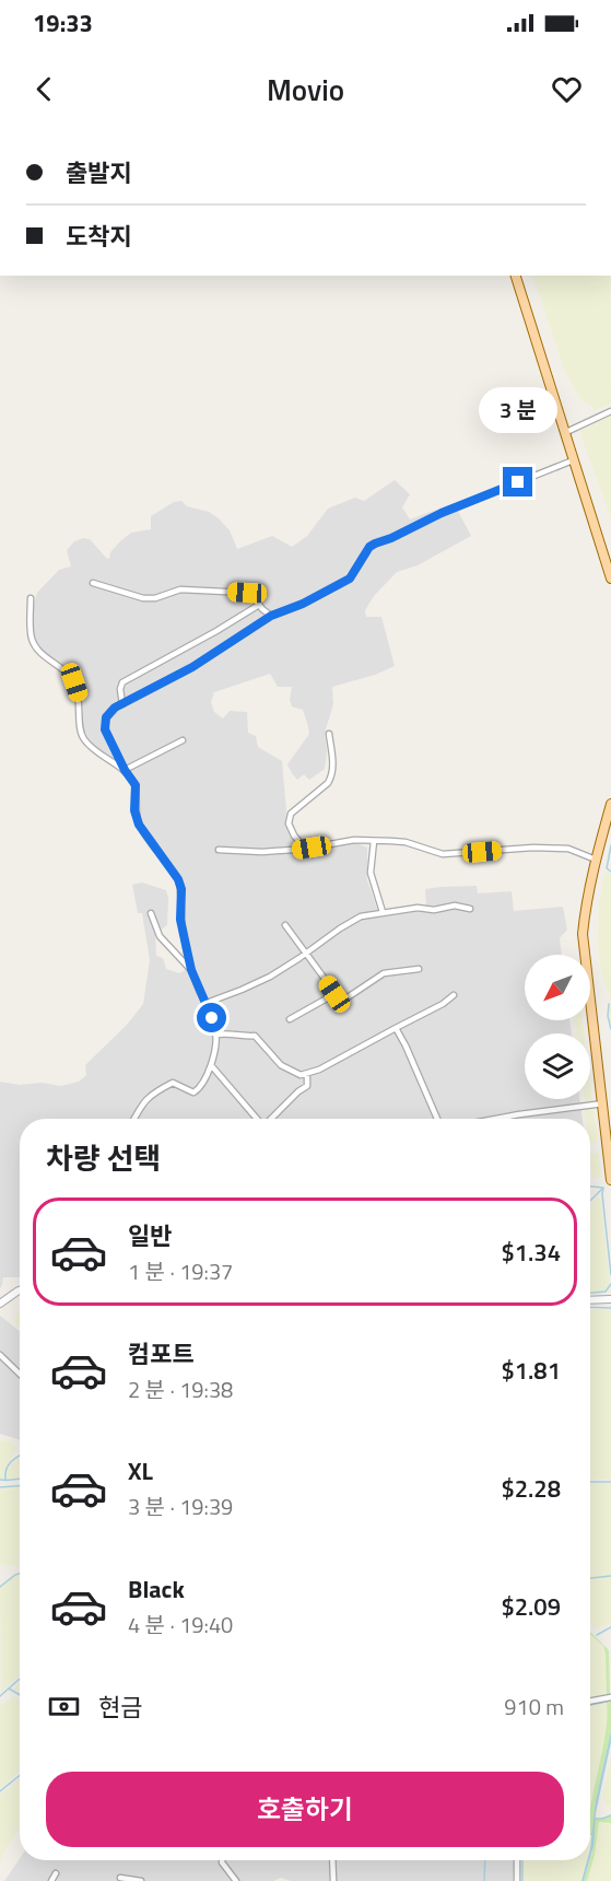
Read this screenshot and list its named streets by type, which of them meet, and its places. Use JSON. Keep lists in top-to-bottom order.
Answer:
{
  "north": "bottom left",
  "page": {
    "status": "19:33",
    "header": "Movio",
    "banner": ["출발지", "도착지"],
    "bubble": "3 분",
    "heading": "차량 선택",
    "list": [
      {
        "name": "일반",
        "note": "1 분 · 19:37",
        "value": "$1.34"
      },
      {
        "name": "컴포트",
        "note": "2 분 · 19:38",
        "value": "$1.81"
      },
      {
        "name": "XL",
        "note": "3 분 · 19:39",
        "value": "$2.28"
      },
      {
        "name": "Black",
        "note": "4 분 · 19:40",
        "value": "$2.09"
      }
    ],
    "pay": ["현금", "910 m"],
    "buttons": "호출하기"
  }
}
